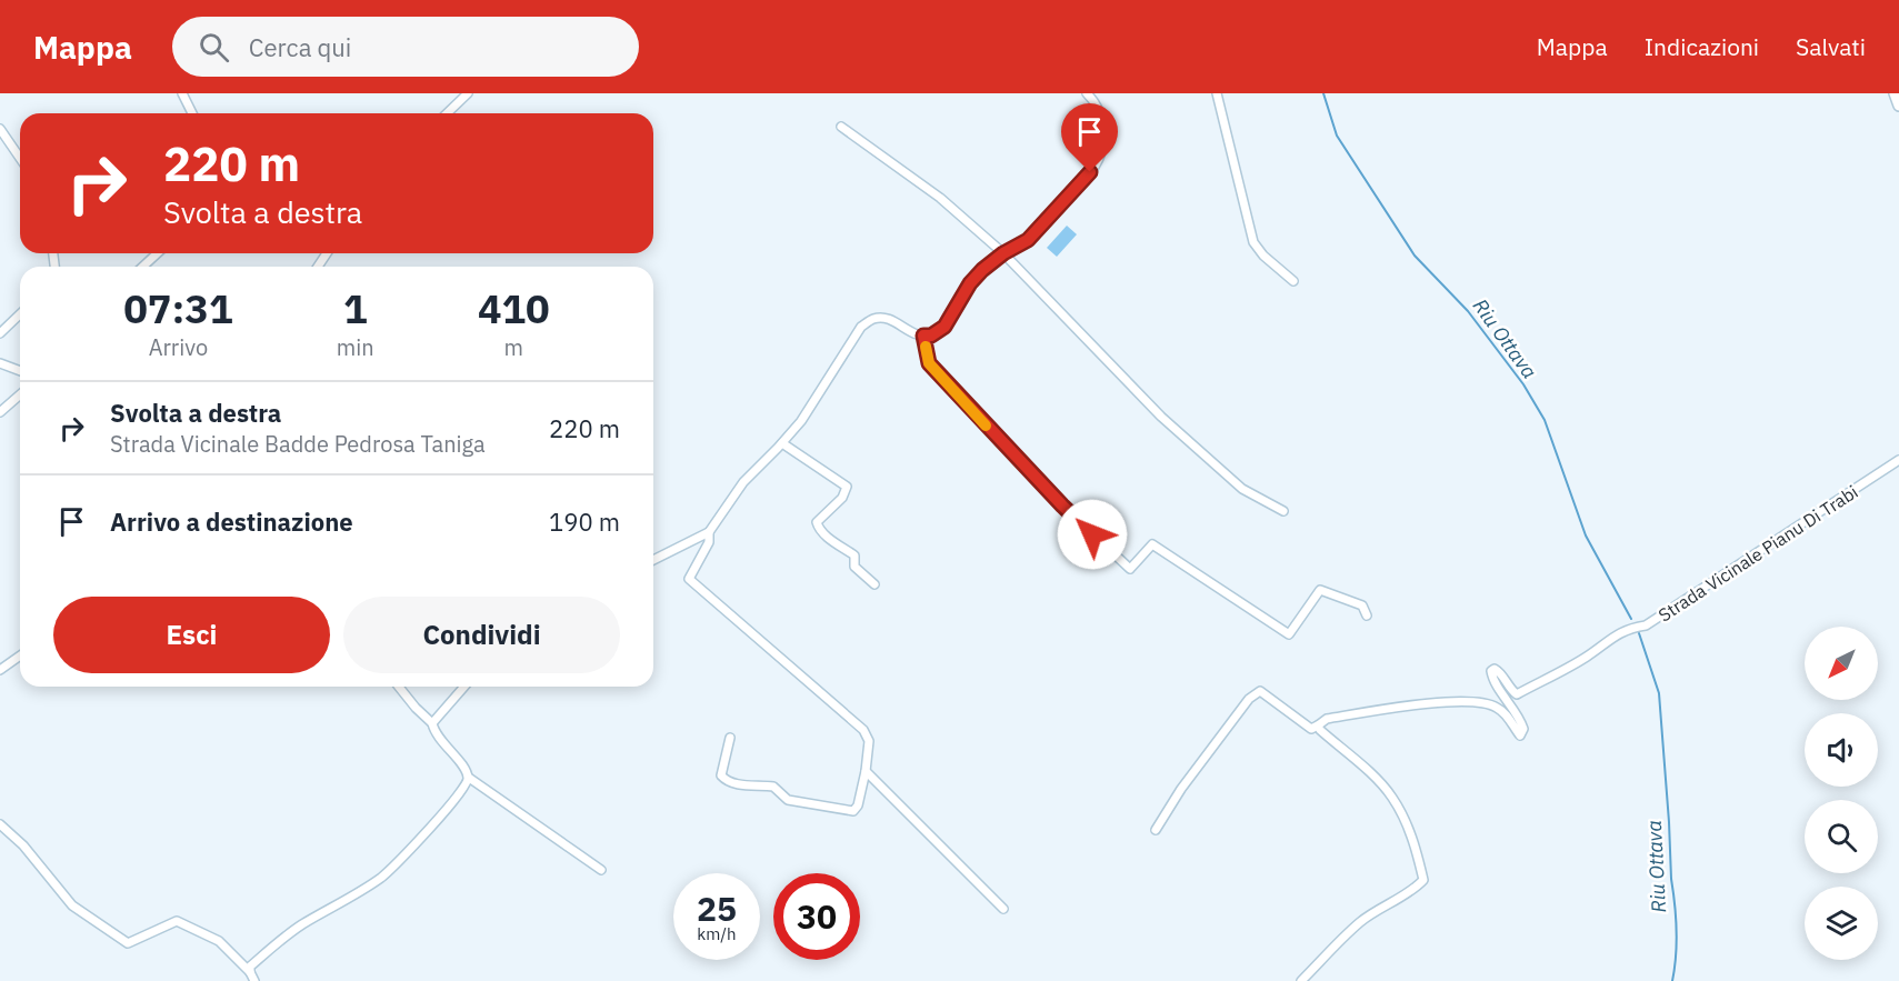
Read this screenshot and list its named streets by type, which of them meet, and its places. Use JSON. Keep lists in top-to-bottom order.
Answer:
{
  "streets": {
    "street": ["Strada Vicinale Pianu Di Trabi"]
  },
  "water": ["Riu Ottava"],
  "north": "bottom left",
  "page": {
    "header": "Mappa",
    "search": "Cerca qui",
    "nav": ["Mappa", "Indicazioni", "Salvati"],
    "turn": ["220 m", "Svolta a destra"],
    "eta": [
      "07:31",
      "Arrivo",
      "1",
      "min",
      "410",
      "m"
    ],
    "list": [
      {
        "name": "Svolta a destra",
        "note": "Strada Vicinale Badde Pedrosa Taniga",
        "value": "220 m"
      },
      {
        "name": "Arrivo a destinazione",
        "value": "190 m"
      }
    ],
    "buttons": ["Esci", "Condividi"],
    "speed": "25 km/h",
    "limit": "30"
  }
}
